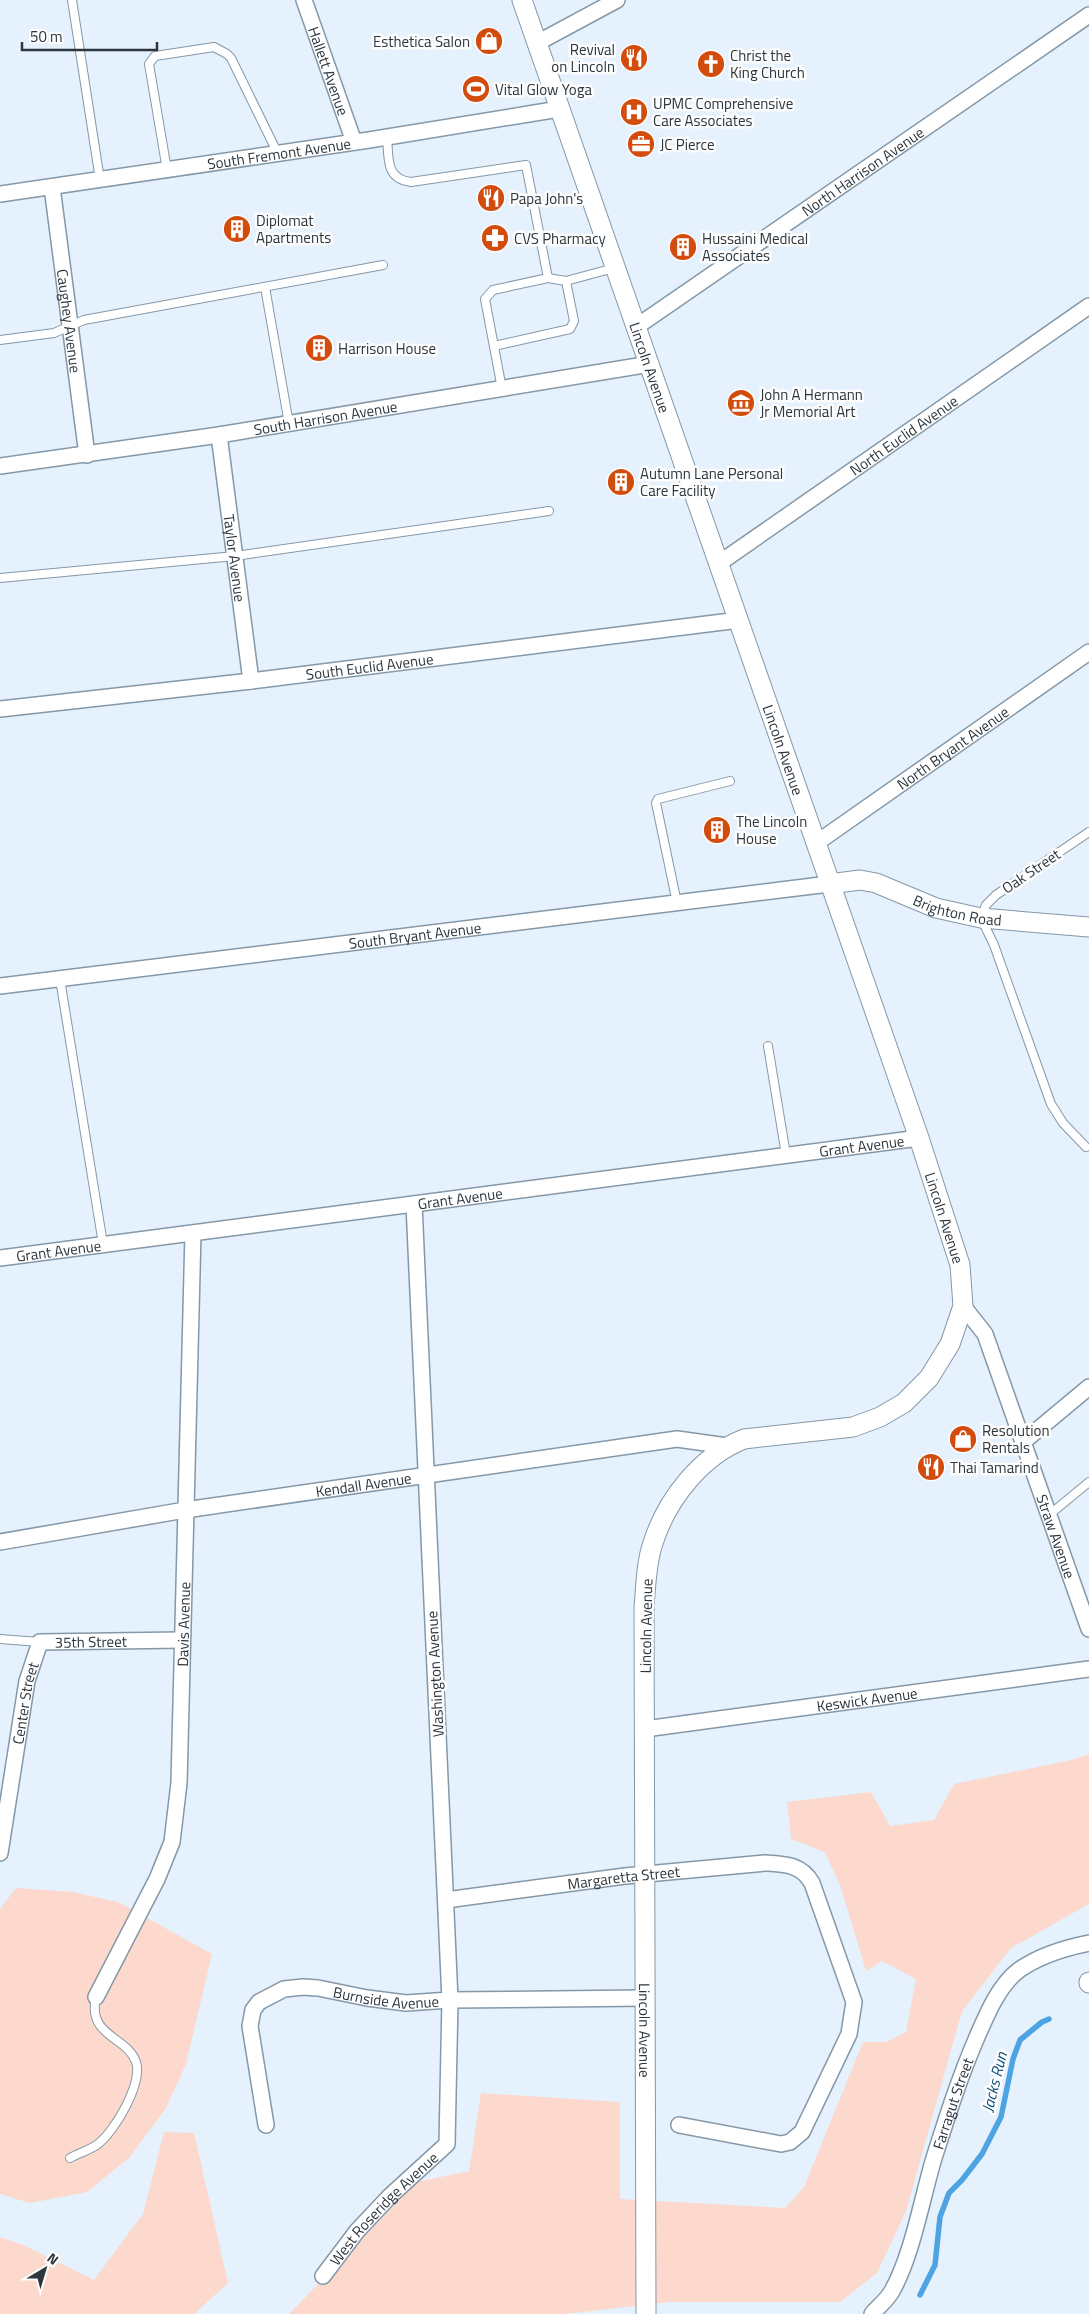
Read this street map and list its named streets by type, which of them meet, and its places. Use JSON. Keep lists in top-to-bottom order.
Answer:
{
  "streets": {
    "street": [
      "Hallett Avenue",
      "South Fremont Avenue",
      "North Harrison Avenue",
      "Caughey Avenue",
      "Lincoln Avenue",
      "South Harrison Avenue",
      "North Euclid Avenue",
      "Taylor Avenue",
      "South Euclid Avenue",
      "North Bryant Avenue",
      "Brighton Road",
      "South Bryant Avenue",
      "Grant Avenue",
      "Kendall Avenue",
      "Straw Avenue",
      "Davis Avenue",
      "35th Street",
      "Washington Avenue",
      "Keswick Avenue",
      "Center Street",
      "Margaretta Street",
      "Burnside Avenue",
      "Farragut Street",
      "West Roseridge Avenue"
    ],
    "lane": ["Oak Street"]
  },
  "crossings": [
    ["Hallett Avenue", "South Fremont Avenue"],
    ["South Fremont Avenue", "Caughey Avenue"],
    ["South Fremont Avenue", "Lincoln Avenue"],
    ["North Harrison Avenue", "Lincoln Avenue"],
    ["Caughey Avenue", "South Harrison Avenue"],
    ["Lincoln Avenue", "South Harrison Avenue"],
    ["Lincoln Avenue", "North Euclid Avenue"],
    ["Lincoln Avenue", "South Euclid Avenue"],
    ["Lincoln Avenue", "North Bryant Avenue"],
    ["Lincoln Avenue", "Brighton Road"],
    ["Lincoln Avenue", "South Bryant Avenue"],
    ["Lincoln Avenue", "Grant Avenue"],
    ["Lincoln Avenue", "Kendall Avenue"],
    ["Lincoln Avenue", "Straw Avenue"],
    ["Lincoln Avenue", "Keswick Avenue"],
    ["Lincoln Avenue", "Margaretta Street"],
    ["Lincoln Avenue", "Burnside Avenue"],
    ["South Harrison Avenue", "Taylor Avenue"],
    ["Taylor Avenue", "South Euclid Avenue"],
    ["Oak Street", "Brighton Road"],
    ["Brighton Road", "South Bryant Avenue"],
    ["Grant Avenue", "Davis Avenue"],
    ["Grant Avenue", "Washington Avenue"],
    ["Kendall Avenue", "Davis Avenue"],
    ["Kendall Avenue", "Washington Avenue"],
    ["Davis Avenue", "35th Street"],
    ["35th Street", "Center Street"],
    ["Washington Avenue", "Margaretta Street"],
    ["Washington Avenue", "Burnside Avenue"],
    ["Washington Avenue", "West Roseridge Avenue"]
  ],
  "water": ["Jacks Run"],
  "places": {
    "shop": ["Esthetica Salon", "Resolution Rentals"],
    "restaurant": ["Revival on Lincoln", "Papa John's", "Thai Tamarind"],
    "church": ["Christ the King Church"],
    "sports": ["Vital Glow Yoga"],
    "hospital": ["UPMC Comprehensive Care Associates"],
    "office": ["JC Pierce"],
    "building": [
      "Diplomat Apartments",
      "Hussaini Medical Associates",
      "Harrison House",
      "Autumn Lane Personal Care Facility",
      "The Lincoln House"
    ],
    "pharmacy": ["CVS Pharmacy"],
    "museum": ["John A Hermann Jr Memorial Art"]
  },
  "scale_bar": "50 m",
  "north": "top right"
}
